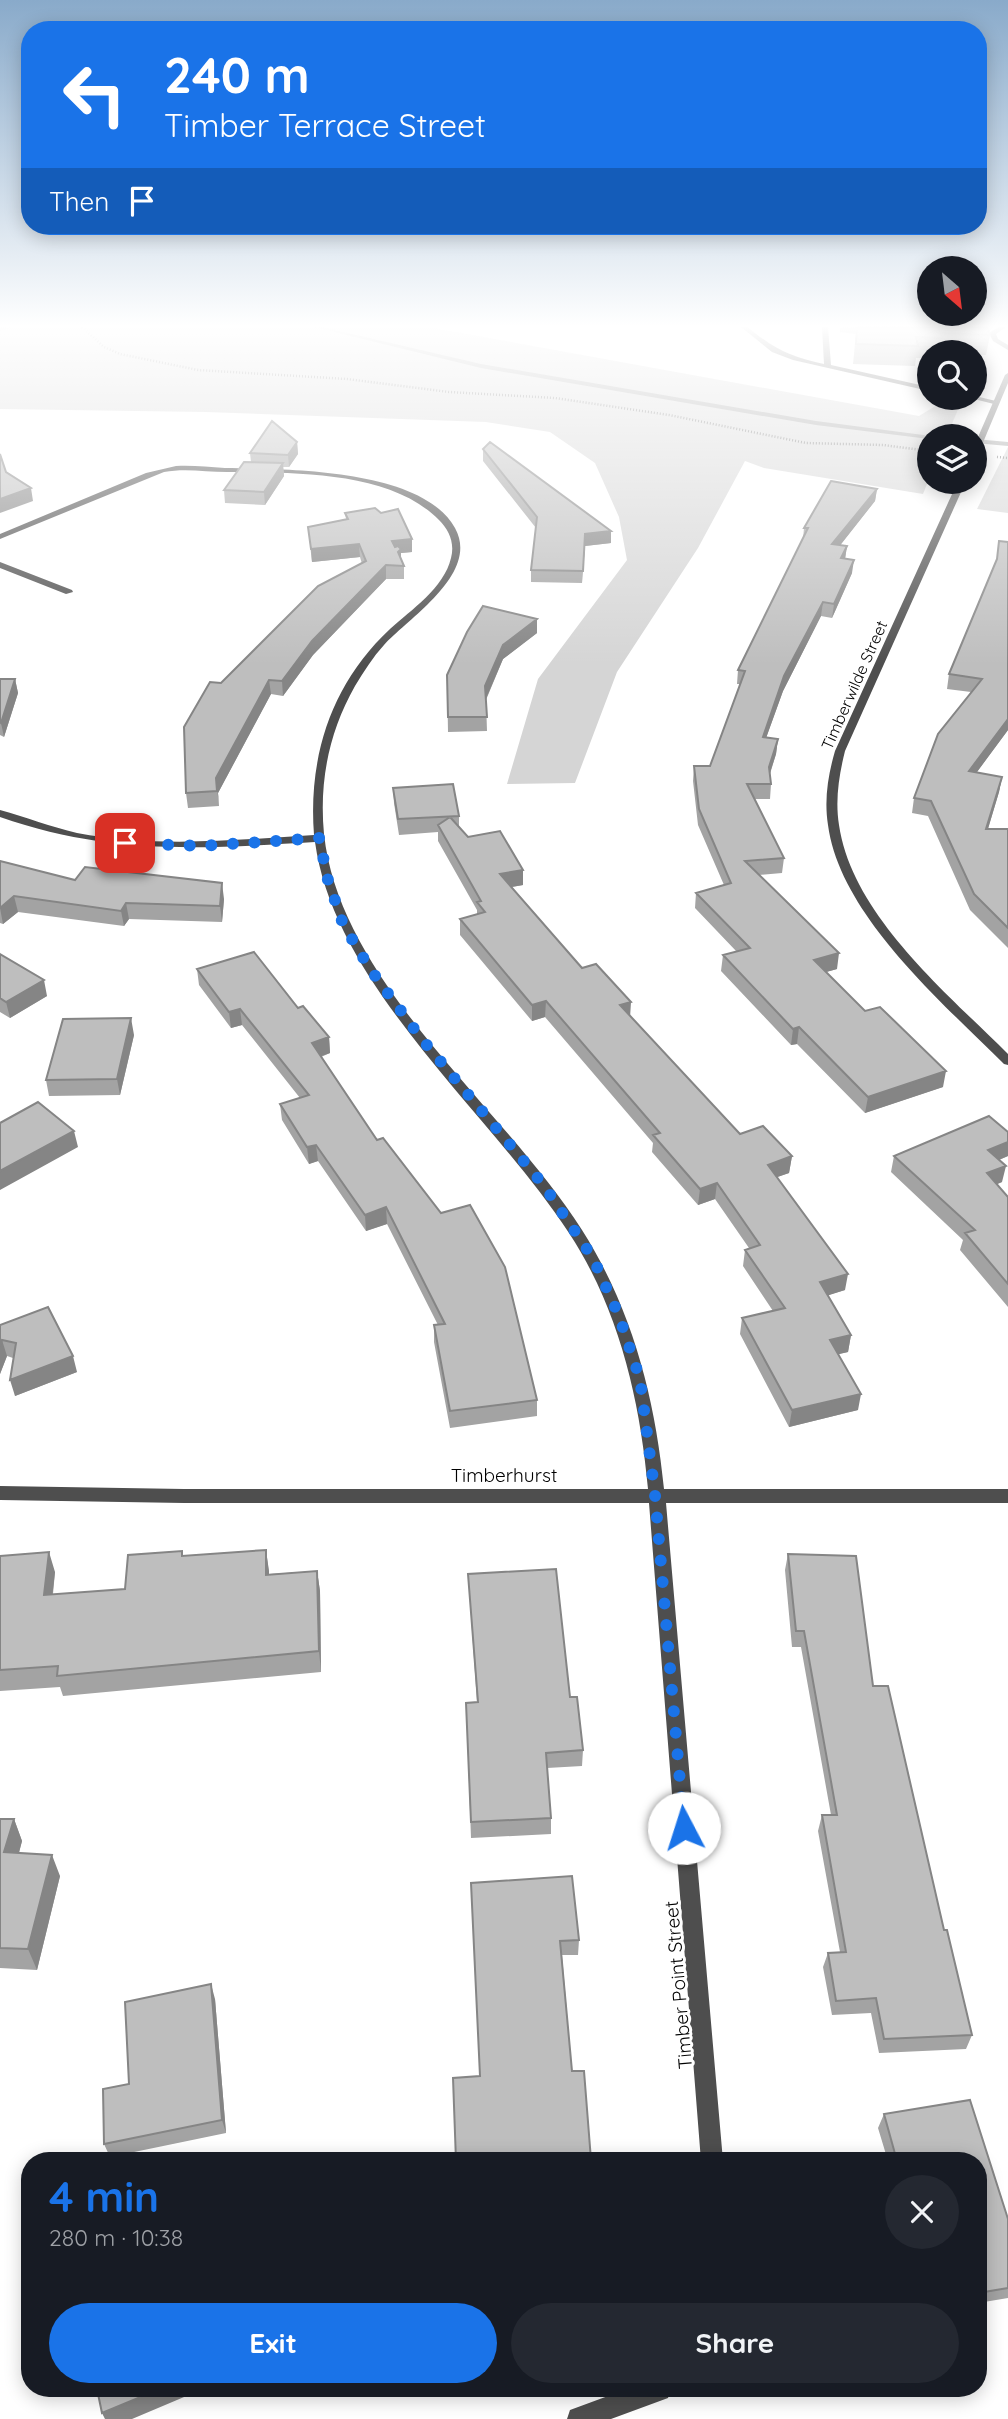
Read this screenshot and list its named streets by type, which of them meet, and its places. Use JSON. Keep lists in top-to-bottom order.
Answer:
{
  "streets": {
    "street": ["Timberwilde Street", "Timberhurst", "Timber Point Street"]
  },
  "crossings": [
    ["Timberhurst", "Timber Point Street"]
  ],
  "north": "bottom right",
  "page": {
    "turn": ["240 m", "Timber Terrace Street"],
    "then": "Then",
    "heading": ["4 min", "280 m · 10:38"],
    "buttons": ["Exit", "Share"]
  }
}
